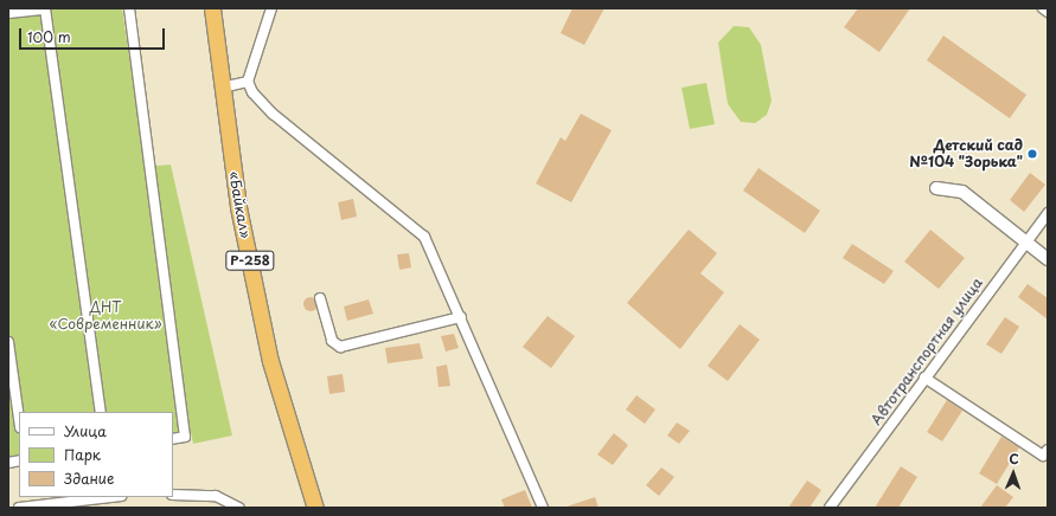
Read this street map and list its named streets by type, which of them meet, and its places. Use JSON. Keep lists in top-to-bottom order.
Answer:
{
  "streets": {
    "highway": ["«Байкал»", "Р-258"],
    "street": ["Автотранспортная улица"]
  },
  "parks": ["ДНТ «Современник»"],
  "places": ["Детский сад №104 \"Зорька\""],
  "legend": ["Улица", "Парк", "Здание"],
  "scale_bar": "100 m",
  "north": "top"
}
